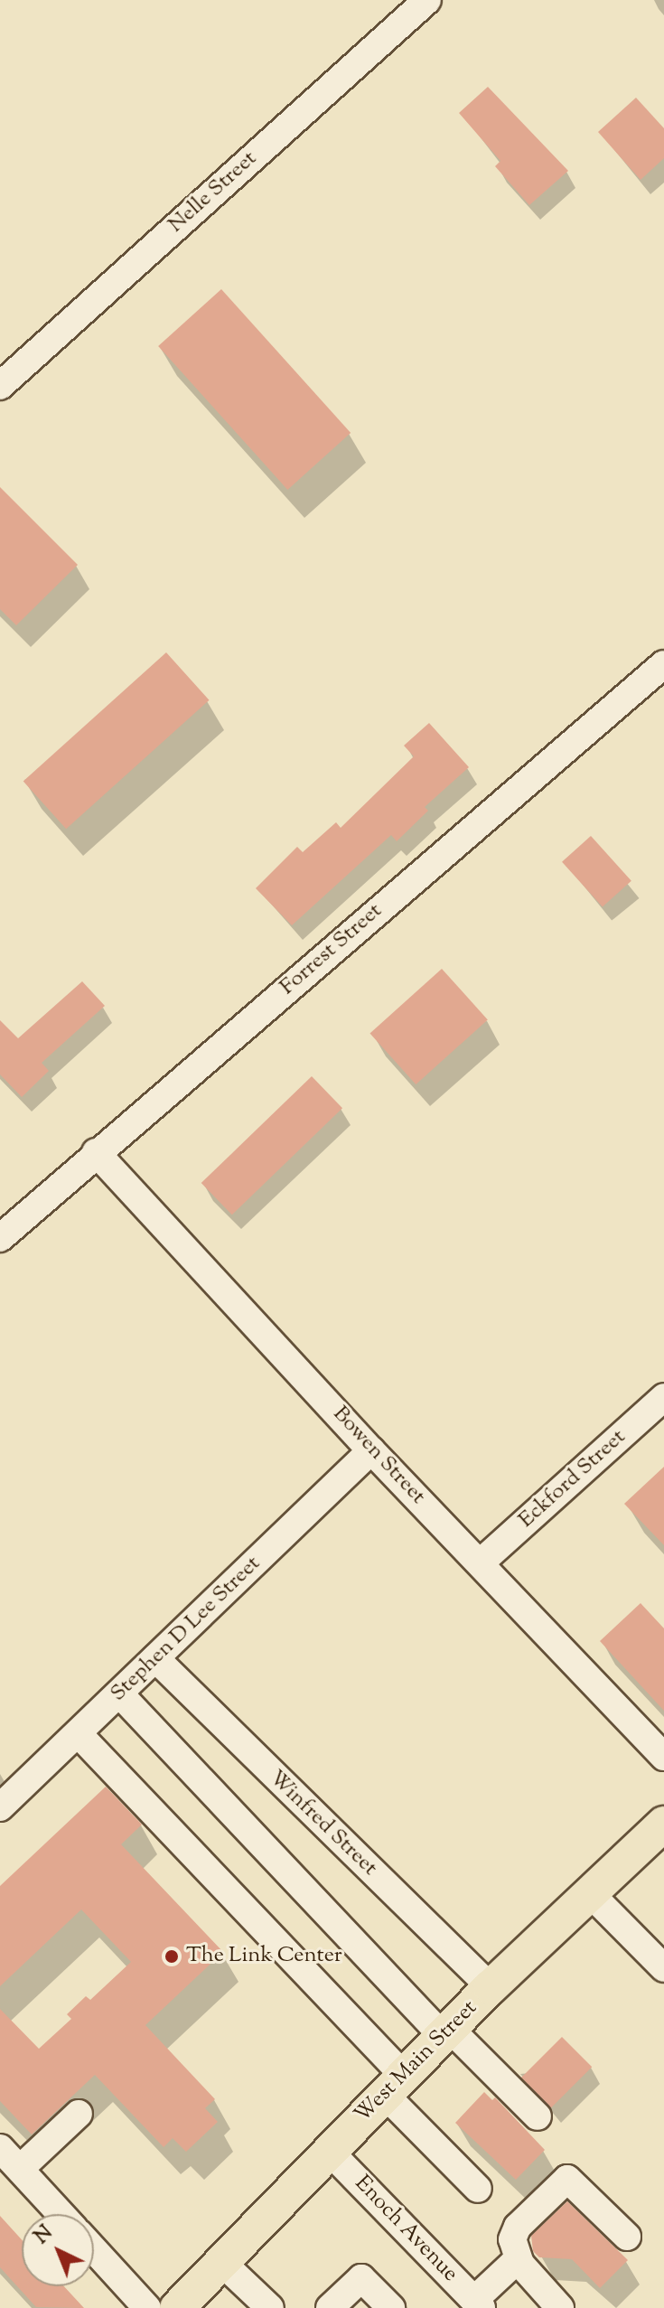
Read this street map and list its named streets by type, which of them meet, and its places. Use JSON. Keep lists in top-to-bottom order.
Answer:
{
  "streets": {
    "main road": ["West Main Street"],
    "street": [
      "Nelle Street",
      "Forrest Street",
      "Bowen Street",
      "Eckford Street",
      "Stephen D Lee Street",
      "Winfred Street",
      "Enoch Avenue"
    ]
  },
  "crossings": [
    ["Forrest Street", "Bowen Street"],
    ["Bowen Street", "Eckford Street"],
    ["Bowen Street", "Stephen D Lee Street"],
    ["Stephen D Lee Street", "Winfred Street"],
    ["Winfred Street", "West Main Street"],
    ["West Main Street", "Enoch Avenue"]
  ],
  "places": ["The Link Center"],
  "north": "top left"
}
